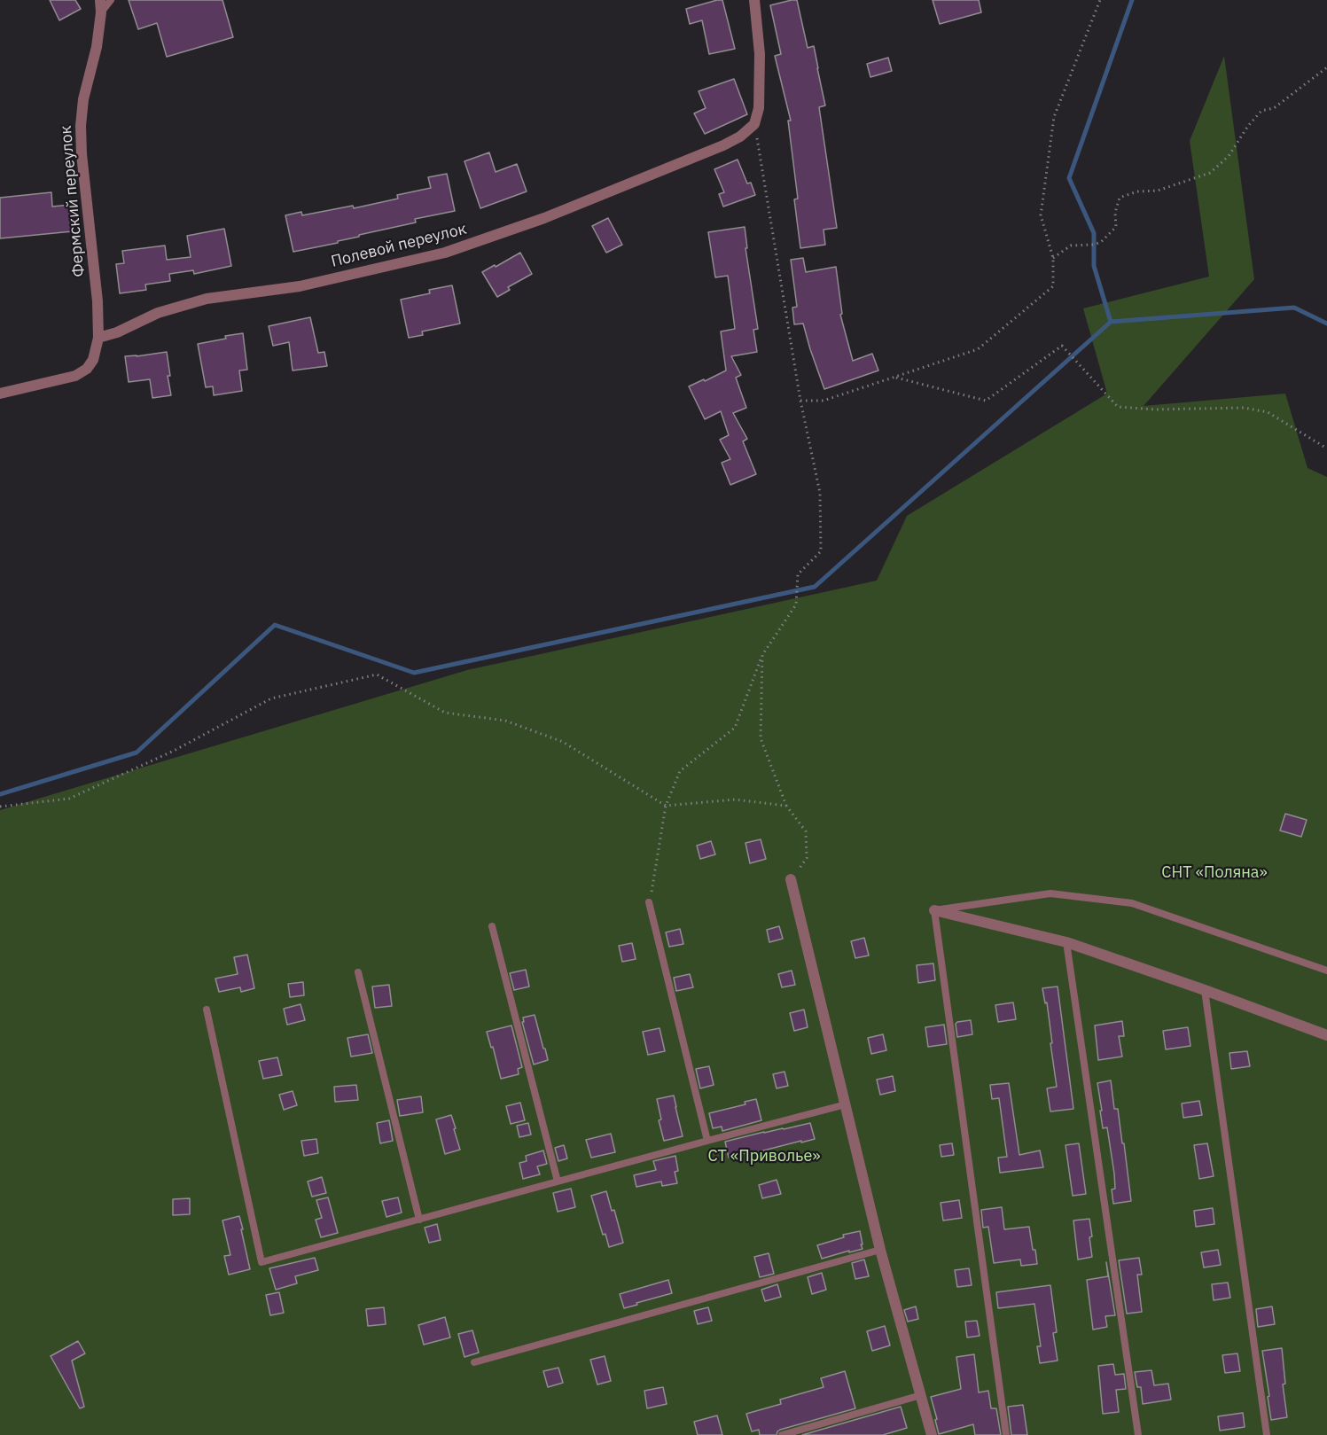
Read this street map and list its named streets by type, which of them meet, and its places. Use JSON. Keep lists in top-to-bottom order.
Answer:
{
  "streets": {
    "street": ["Фермский переулок", "Полевой переулок"]
  },
  "crossings": [
    ["Фермский переулок", "Полевой переулок"]
  ],
  "parks": ["СНТ «Поляна»", "СТ «Приволье»"]
}
